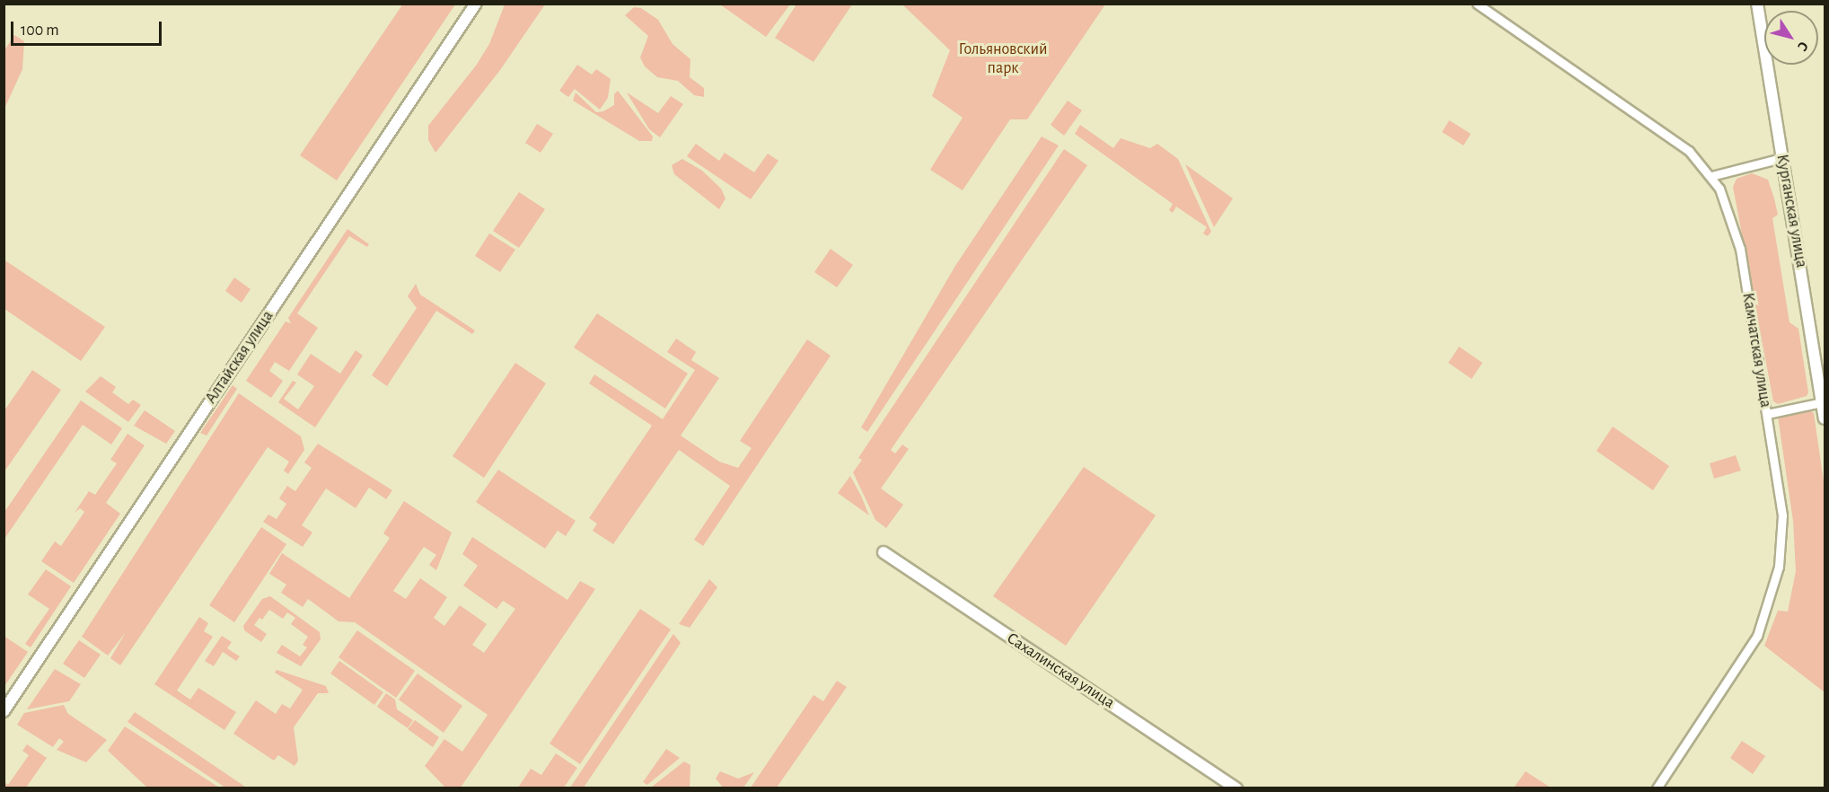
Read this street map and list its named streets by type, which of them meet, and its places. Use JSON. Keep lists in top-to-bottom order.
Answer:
{
  "streets": {
    "street": [
      "Курганская улица",
      "Камчатская улица",
      "Алтайская улица",
      "Сахалинская улица"
    ]
  },
  "parks": ["Гольяновcкий парк"],
  "scale_bar": "100 m",
  "north": "bottom right"
}
